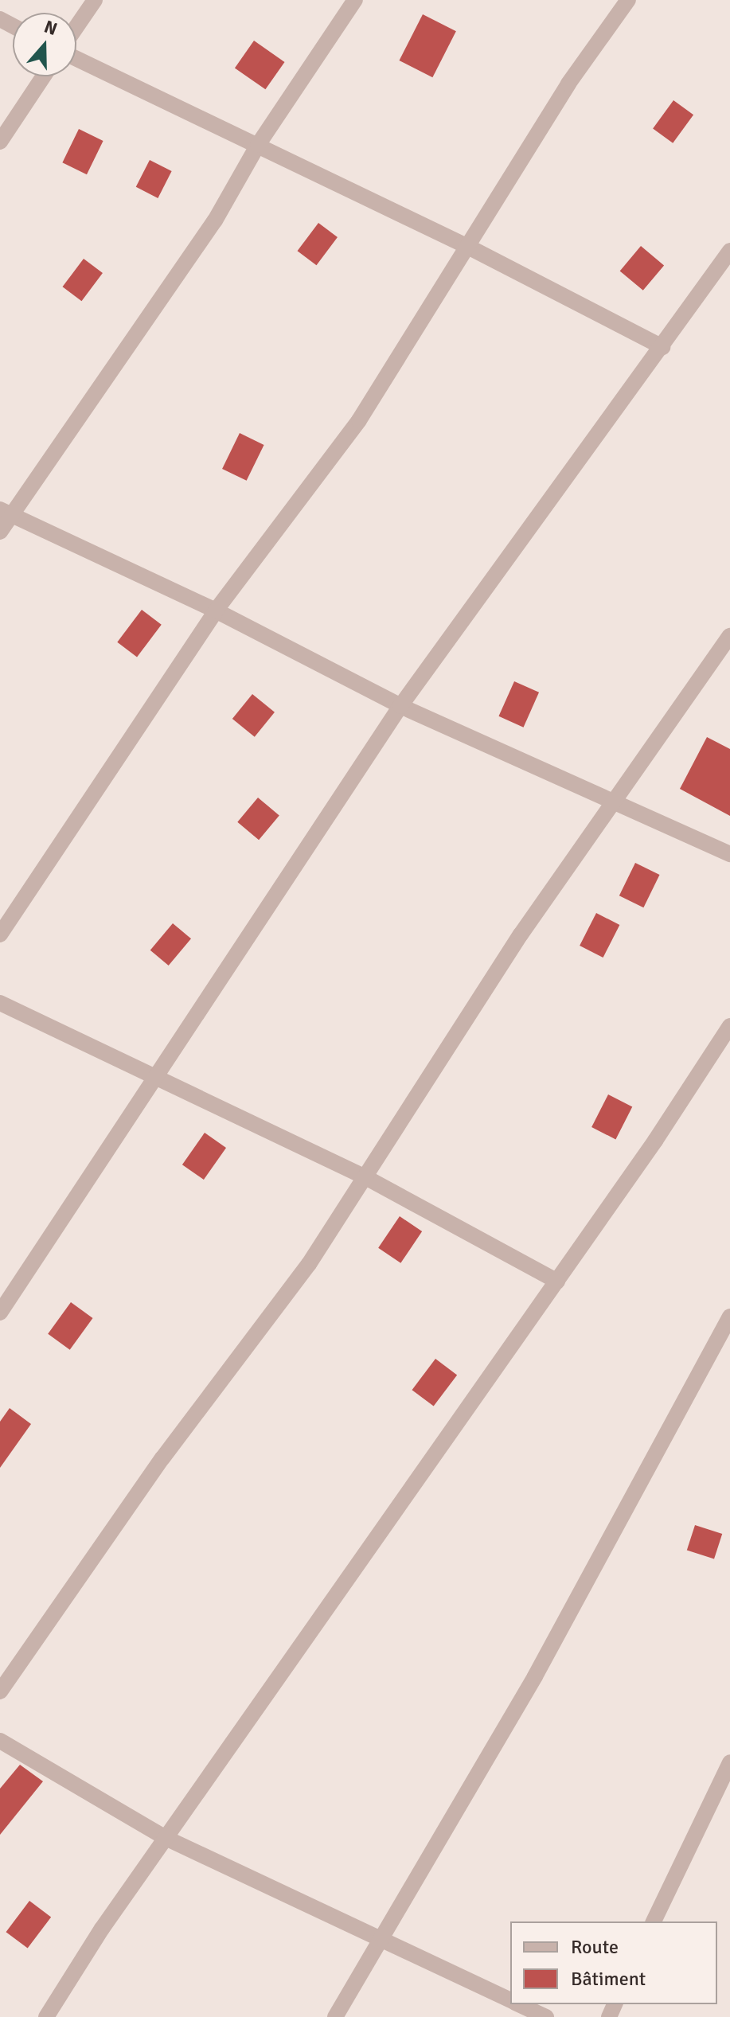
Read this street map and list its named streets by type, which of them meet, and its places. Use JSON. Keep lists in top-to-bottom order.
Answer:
{
  "legend": ["Route", "Bâtiment"],
  "north": "top"
}
